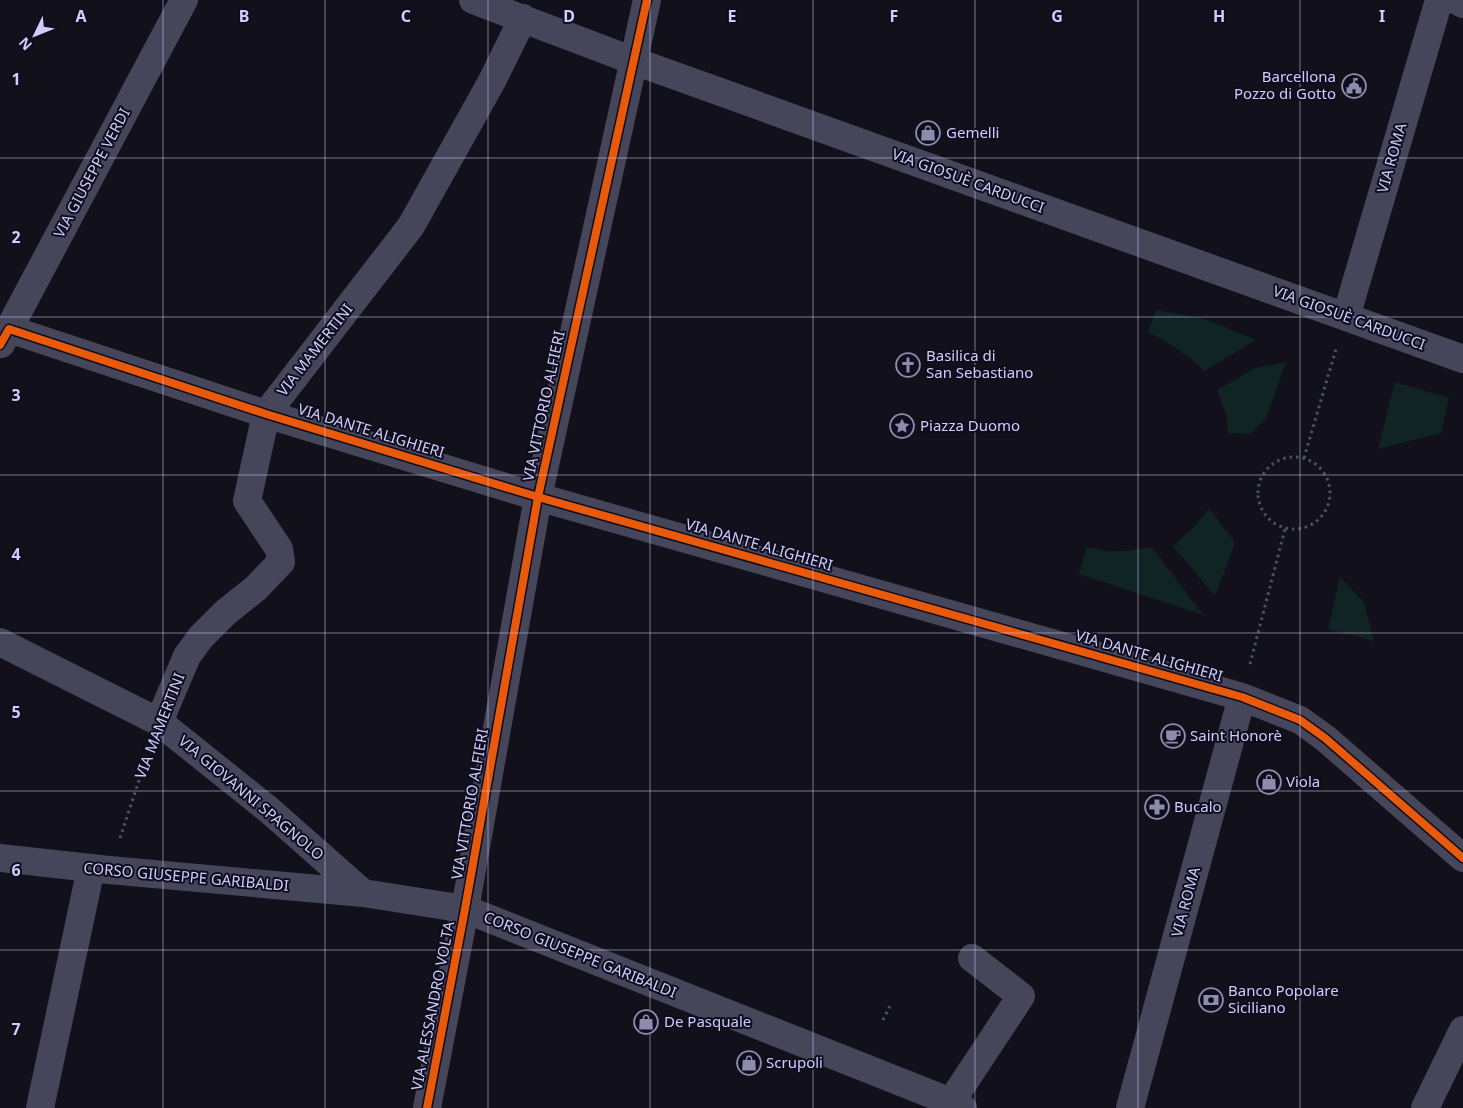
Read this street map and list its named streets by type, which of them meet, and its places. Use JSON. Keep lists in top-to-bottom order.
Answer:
{
  "streets": {
    "street": [
      "VIA ROMA",
      "VIA GIUSEPPE VERDI",
      "VIA GIOSUÈ CARDUCCI",
      "VIA MAMERTINI",
      "VIA VITTORIO ALFIERI",
      "VIA DANTE ALIGHIERI",
      "VIA GIOVANNI SPAGNOLO",
      "CORSO GIUSEPPE GARIBALDI",
      "VIA ALESSANDRO VOLTA"
    ]
  },
  "crossings": [
    ["VIA ROMA", "VIA GIOSUÈ CARDUCCI"],
    ["VIA ROMA", "VIA DANTE ALIGHIERI"],
    ["VIA GIUSEPPE VERDI", "VIA DANTE ALIGHIERI"],
    ["VIA GIOSUÈ CARDUCCI", "VIA MAMERTINI"],
    ["VIA GIOSUÈ CARDUCCI", "VIA VITTORIO ALFIERI"],
    ["VIA MAMERTINI", "VIA DANTE ALIGHIERI"],
    ["VIA MAMERTINI", "VIA GIOVANNI SPAGNOLO"],
    ["VIA MAMERTINI", "CORSO GIUSEPPE GARIBALDI"],
    ["VIA VITTORIO ALFIERI", "VIA DANTE ALIGHIERI"],
    ["VIA VITTORIO ALFIERI", "CORSO GIUSEPPE GARIBALDI"],
    ["VIA VITTORIO ALFIERI", "VIA ALESSANDRO VOLTA"],
    ["VIA GIOVANNI SPAGNOLO", "CORSO GIUSEPPE GARIBALDI"],
    ["CORSO GIUSEPPE GARIBALDI", "VIA ALESSANDRO VOLTA"]
  ],
  "places": {
    "public building": ["Barcellona Pozzo di Gotto"],
    "shop": [
      "Gemelli",
      "Viola",
      "De Pasquale",
      "Scrupoli"
    ],
    "church": ["Basilica di San Sebastiano"],
    "place": ["Piazza Duomo"],
    "cafe": ["Saint Honorè"],
    "pharmacy": ["Bucalo"],
    "bank": ["Banco Popolare Siciliano"]
  },
  "north": "bottom left",
  "grid": {
    "columns": [
      "A",
      "B",
      "C",
      "D",
      "E",
      "F",
      "G",
      "H",
      "I"
    ],
    "rows": [
      "1",
      "2",
      "3",
      "4",
      "5",
      "6",
      "7"
    ]
  }
}
